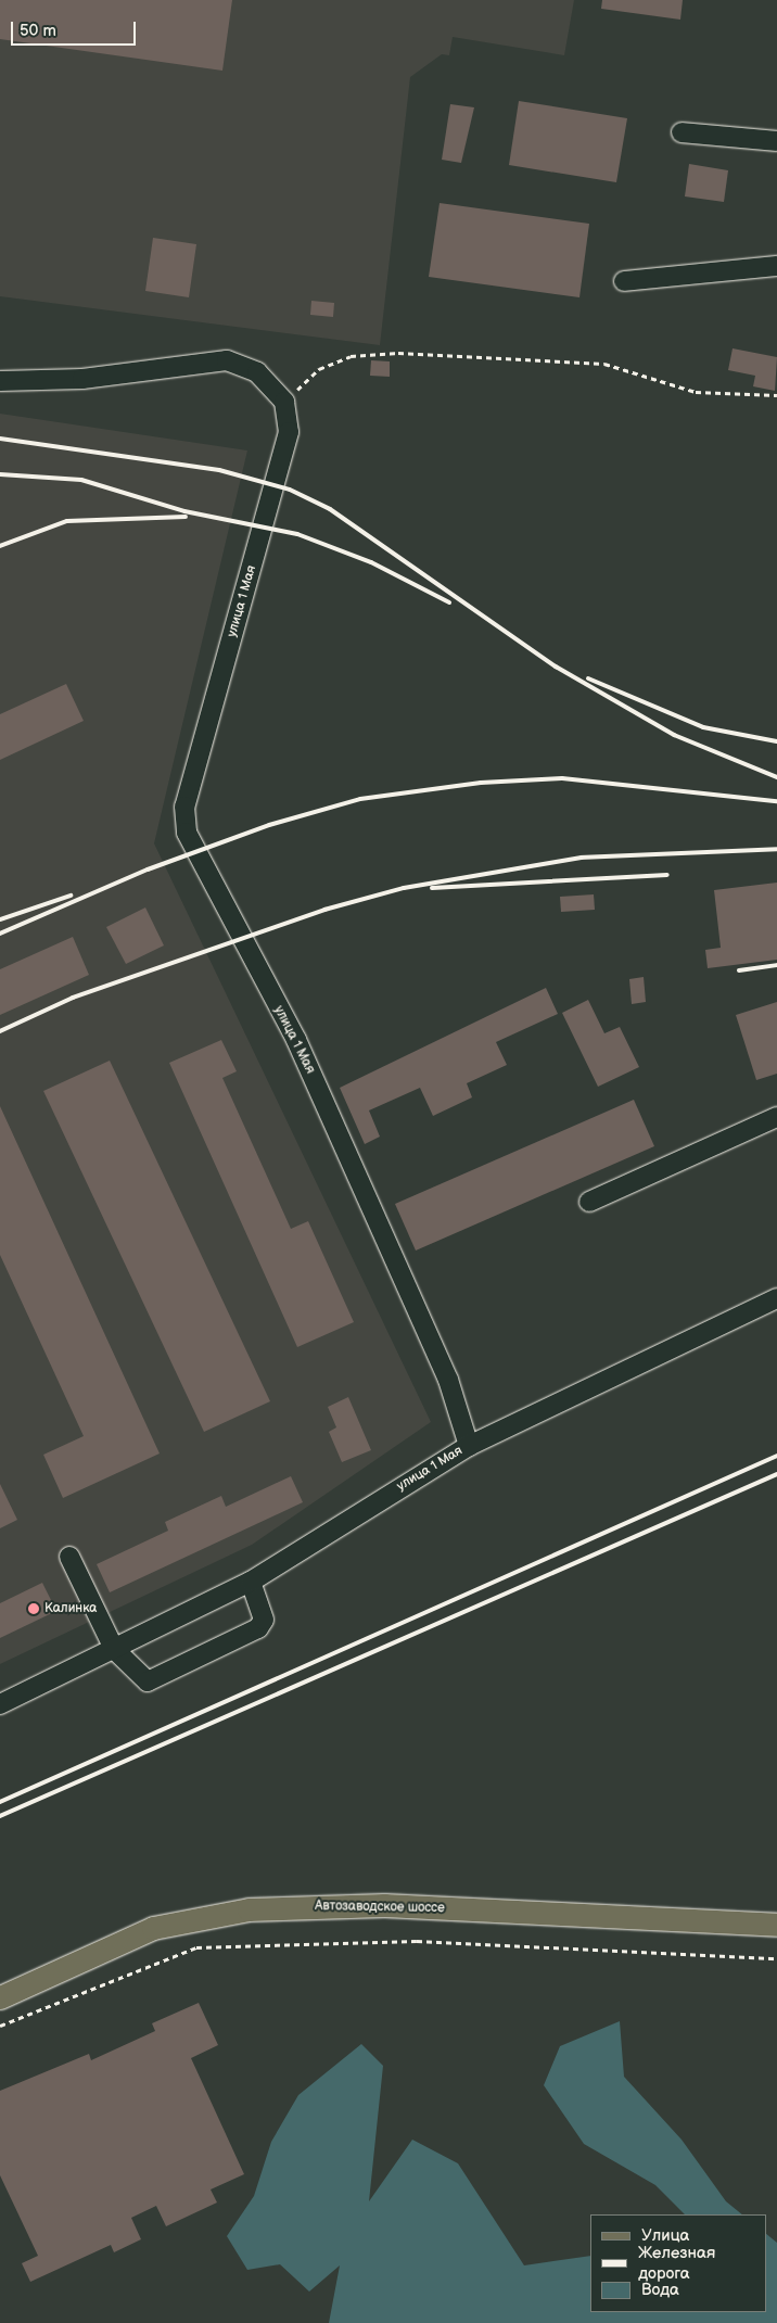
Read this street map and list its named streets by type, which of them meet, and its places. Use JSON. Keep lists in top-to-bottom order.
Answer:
{
  "streets": {
    "main road": ["Автозаводское шоссе"],
    "street": ["улица 1 Мая"]
  },
  "places": ["Калинка"],
  "legend": ["Улица", "Железная дорога", "Вода"],
  "scale_bar": "50 m"
}
